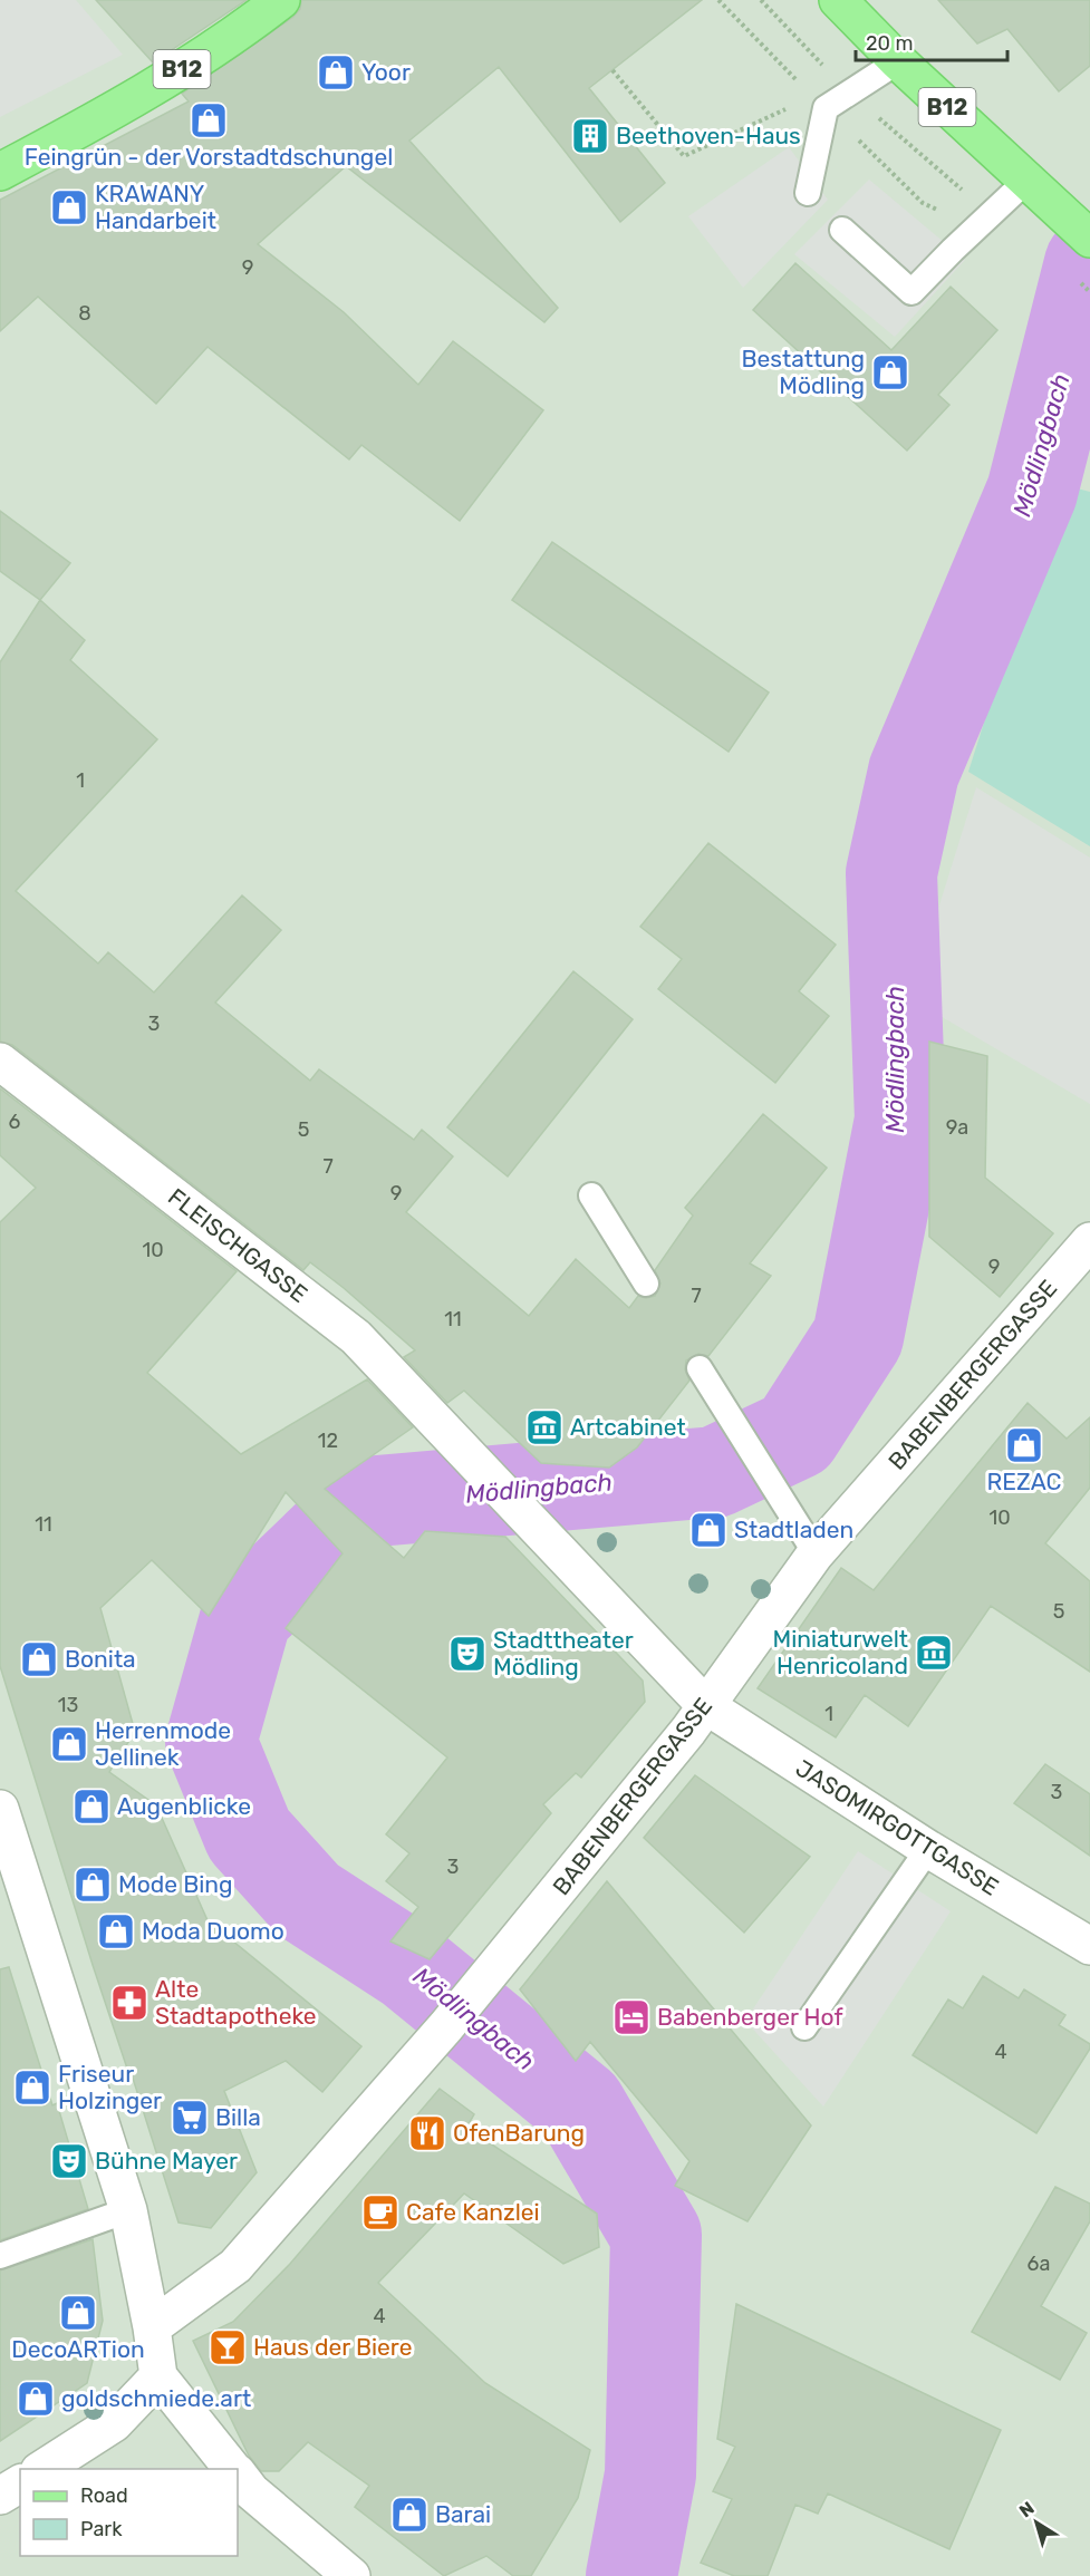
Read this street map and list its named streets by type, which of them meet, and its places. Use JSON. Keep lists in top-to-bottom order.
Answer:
{
  "streets": {
    "main road": ["B12"],
    "street": ["FLEISCHGASSE", "BABENBERGERGASSE", "JASOMIRGOTTGASSE"]
  },
  "crossings": [
    ["FLEISCHGASSE", "BABENBERGERGASSE"],
    ["FLEISCHGASSE", "JASOMIRGOTTGASSE"],
    ["BABENBERGERGASSE", "JASOMIRGOTTGASSE"]
  ],
  "water": ["Mödlingbach"],
  "places": {
    "shop": [
      "Yoor",
      "Feingrün - der Vorstadtdschungel",
      "KRAWANY Handarbeit",
      "Bestattung Mödling",
      "REZAC",
      "Stadtladen",
      "Bonita",
      "Herrenmode Jellinek",
      "Augenblicke",
      "Mode Bing",
      "Moda Duomo",
      "Friseur Holzinger",
      "DecoARTion",
      "goldschmiede.art",
      "Barai"
    ],
    "building": ["Beethoven-Haus"],
    "museum": ["Artcabinet", "Miniaturwelt Henricoland"],
    "theatre": ["Stadttheater Mödling", "Bühne Mayer"],
    "pharmacy": ["Alte Stadtapotheke"],
    "hotel": ["Babenberger Hof"],
    "supermarket": ["Billa"],
    "restaurant": ["OfenBarung"],
    "cafe": ["Cafe Kanzlei"],
    "bar": ["Haus der Biere"]
  },
  "house_numbers": [
    "9",
    "8",
    "1",
    "3",
    "6",
    "9a",
    "5",
    "7",
    "9",
    "10",
    "9",
    "7",
    "11",
    "12",
    "10",
    "11",
    "5",
    "13",
    "1",
    "3",
    "3",
    "4",
    "6a",
    "4"
  ],
  "legend": ["Road", "Park"],
  "scale_bar": "20 m",
  "north": "top left"
}
